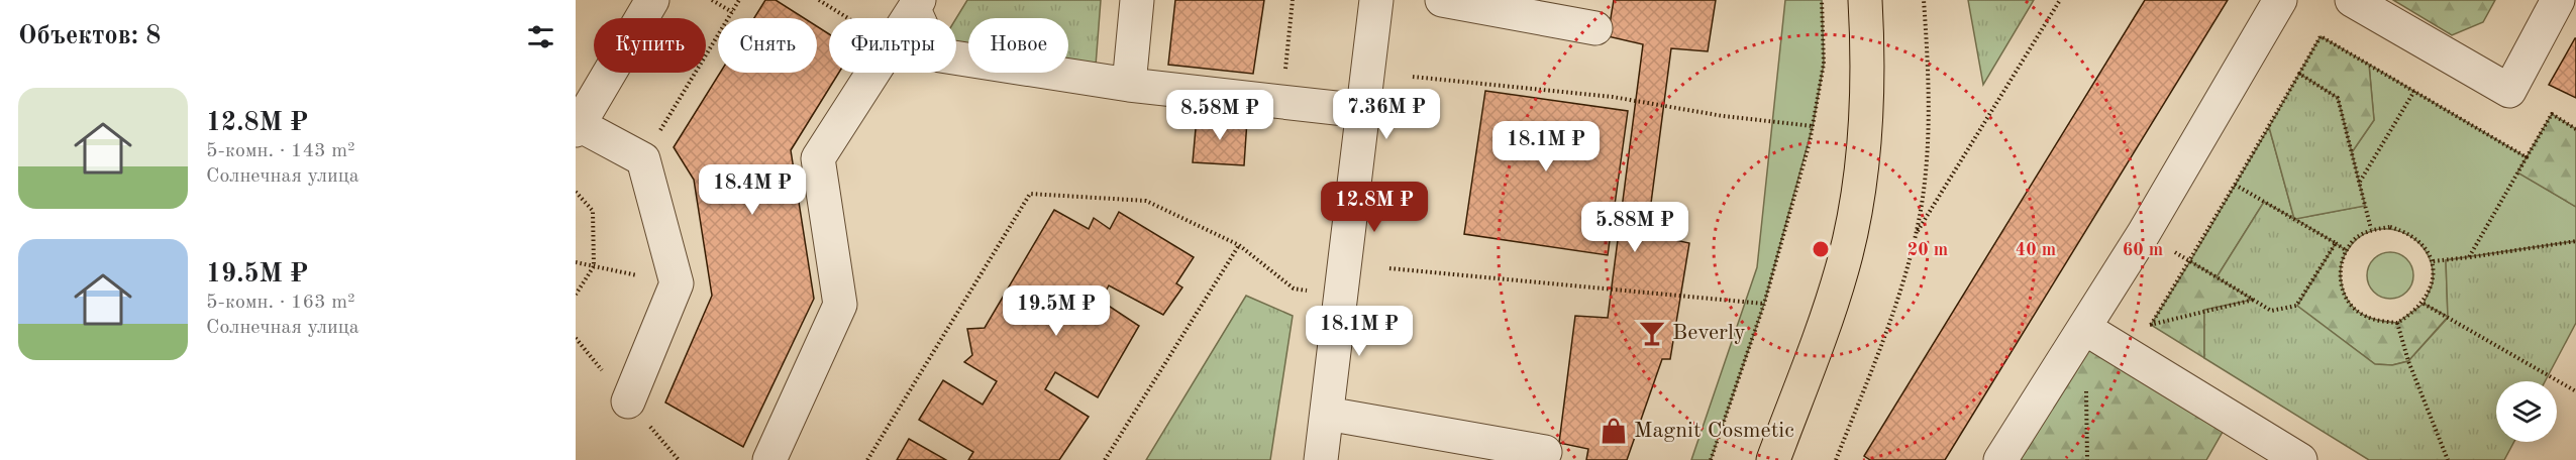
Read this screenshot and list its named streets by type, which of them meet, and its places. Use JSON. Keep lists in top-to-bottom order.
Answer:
{
  "places": {
    "bar": ["Beverly"],
    "shop": ["Magnit Cosmetic"]
  },
  "page": {
    "heading": "Объектов: 8",
    "chip": [
      "Купить",
      "Снять",
      "Фильтры",
      "Новое"
    ],
    "list": [
      {
        "name": "12.8M ₽",
        "note": "5-комн. · 143 m² · Солнечная улица"
      },
      {
        "name": "19.5M ₽",
        "note": "5-комн. · 163 m² · Солнечная улица"
      }
    ],
    "price": [
      "7.36M ₽",
      "8.58M ₽",
      "18.1M ₽",
      "18.4M ₽",
      "12.8M ₽",
      "5.88M ₽",
      "19.5M ₽",
      "18.1M ₽"
    ]
  },
  "rings": ["20 m", "40 m", "60 m"]
}
